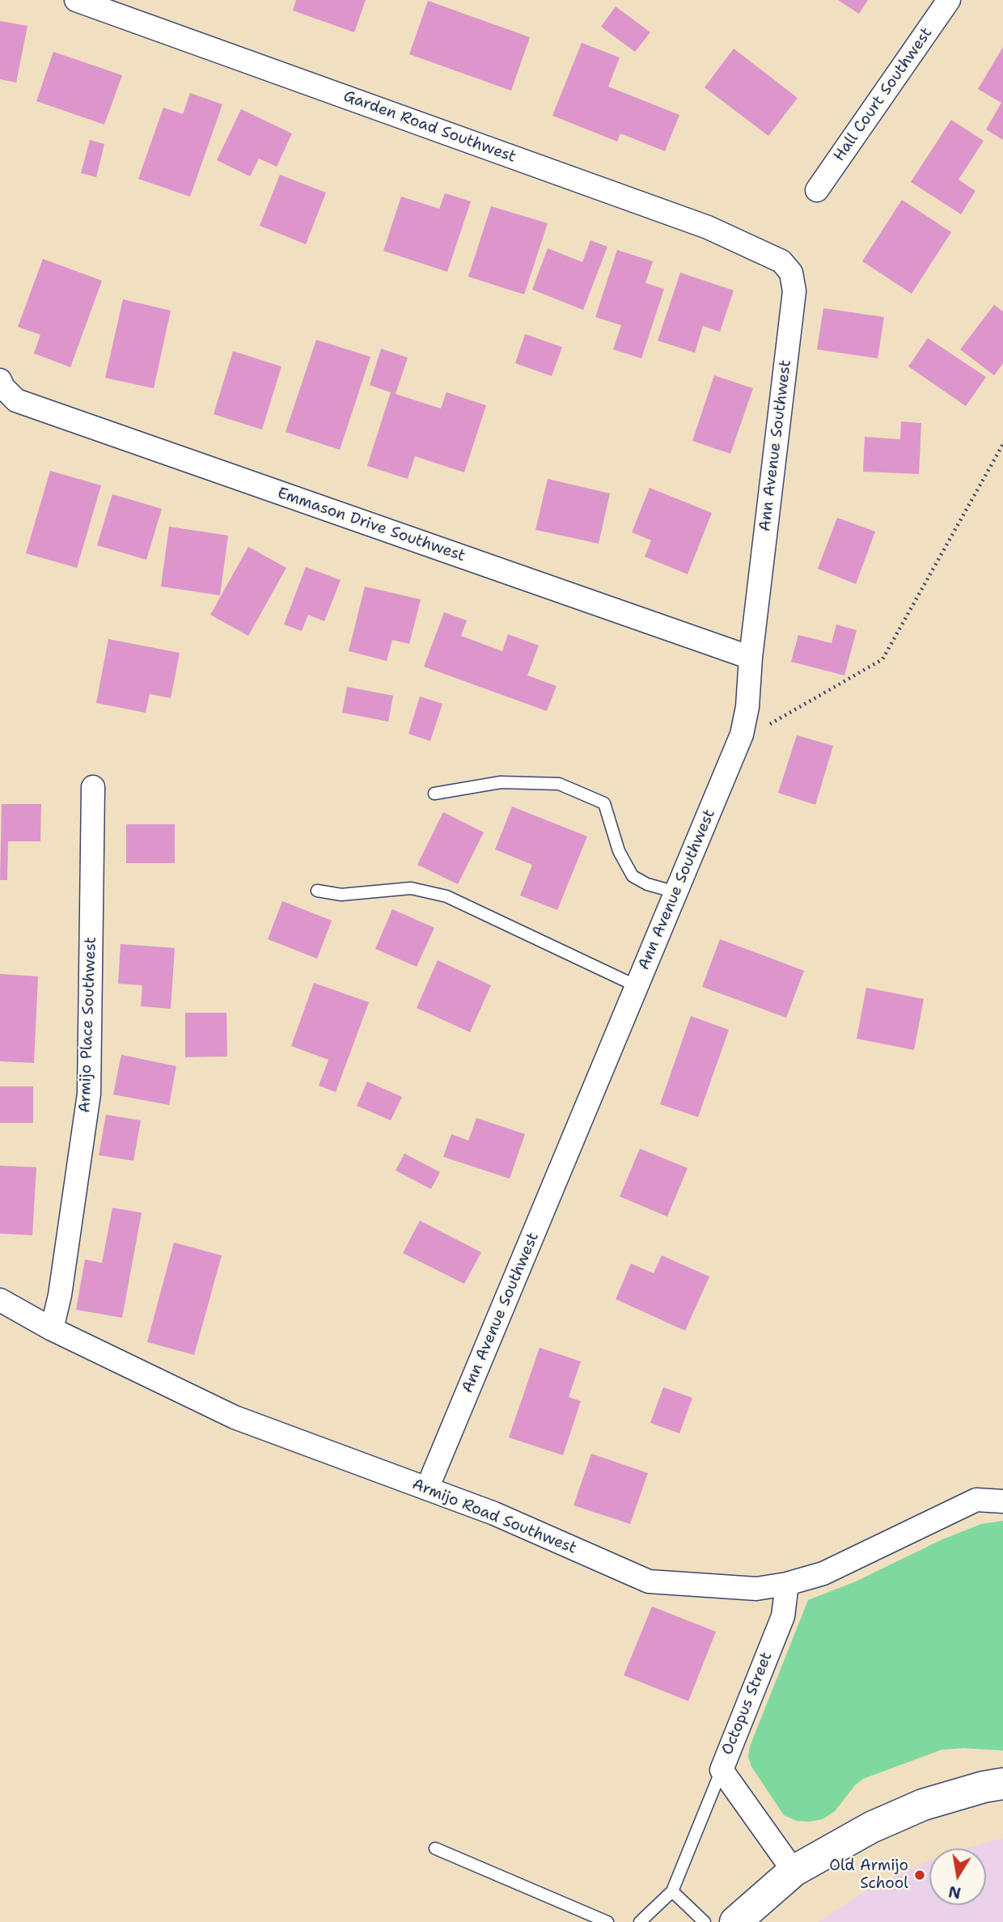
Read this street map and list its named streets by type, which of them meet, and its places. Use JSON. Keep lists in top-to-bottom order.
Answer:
{
  "streets": {
    "street": [
      "Hall Court Southwest",
      "Garden Road Southwest",
      "Ann Avenue Southwest",
      "Emmason Drive Southwest",
      "Armijo Place Southwest",
      "Armijo Road Southwest",
      "Octopus Street"
    ]
  },
  "crossings": [
    ["Garden Road Southwest", "Ann Avenue Southwest"],
    ["Ann Avenue Southwest", "Emmason Drive Southwest"],
    ["Ann Avenue Southwest", "Armijo Road Southwest"],
    ["Armijo Place Southwest", "Armijo Road Southwest"],
    ["Armijo Road Southwest", "Octopus Street"]
  ],
  "places": ["Old Armijo School"],
  "north": "bottom"
}
